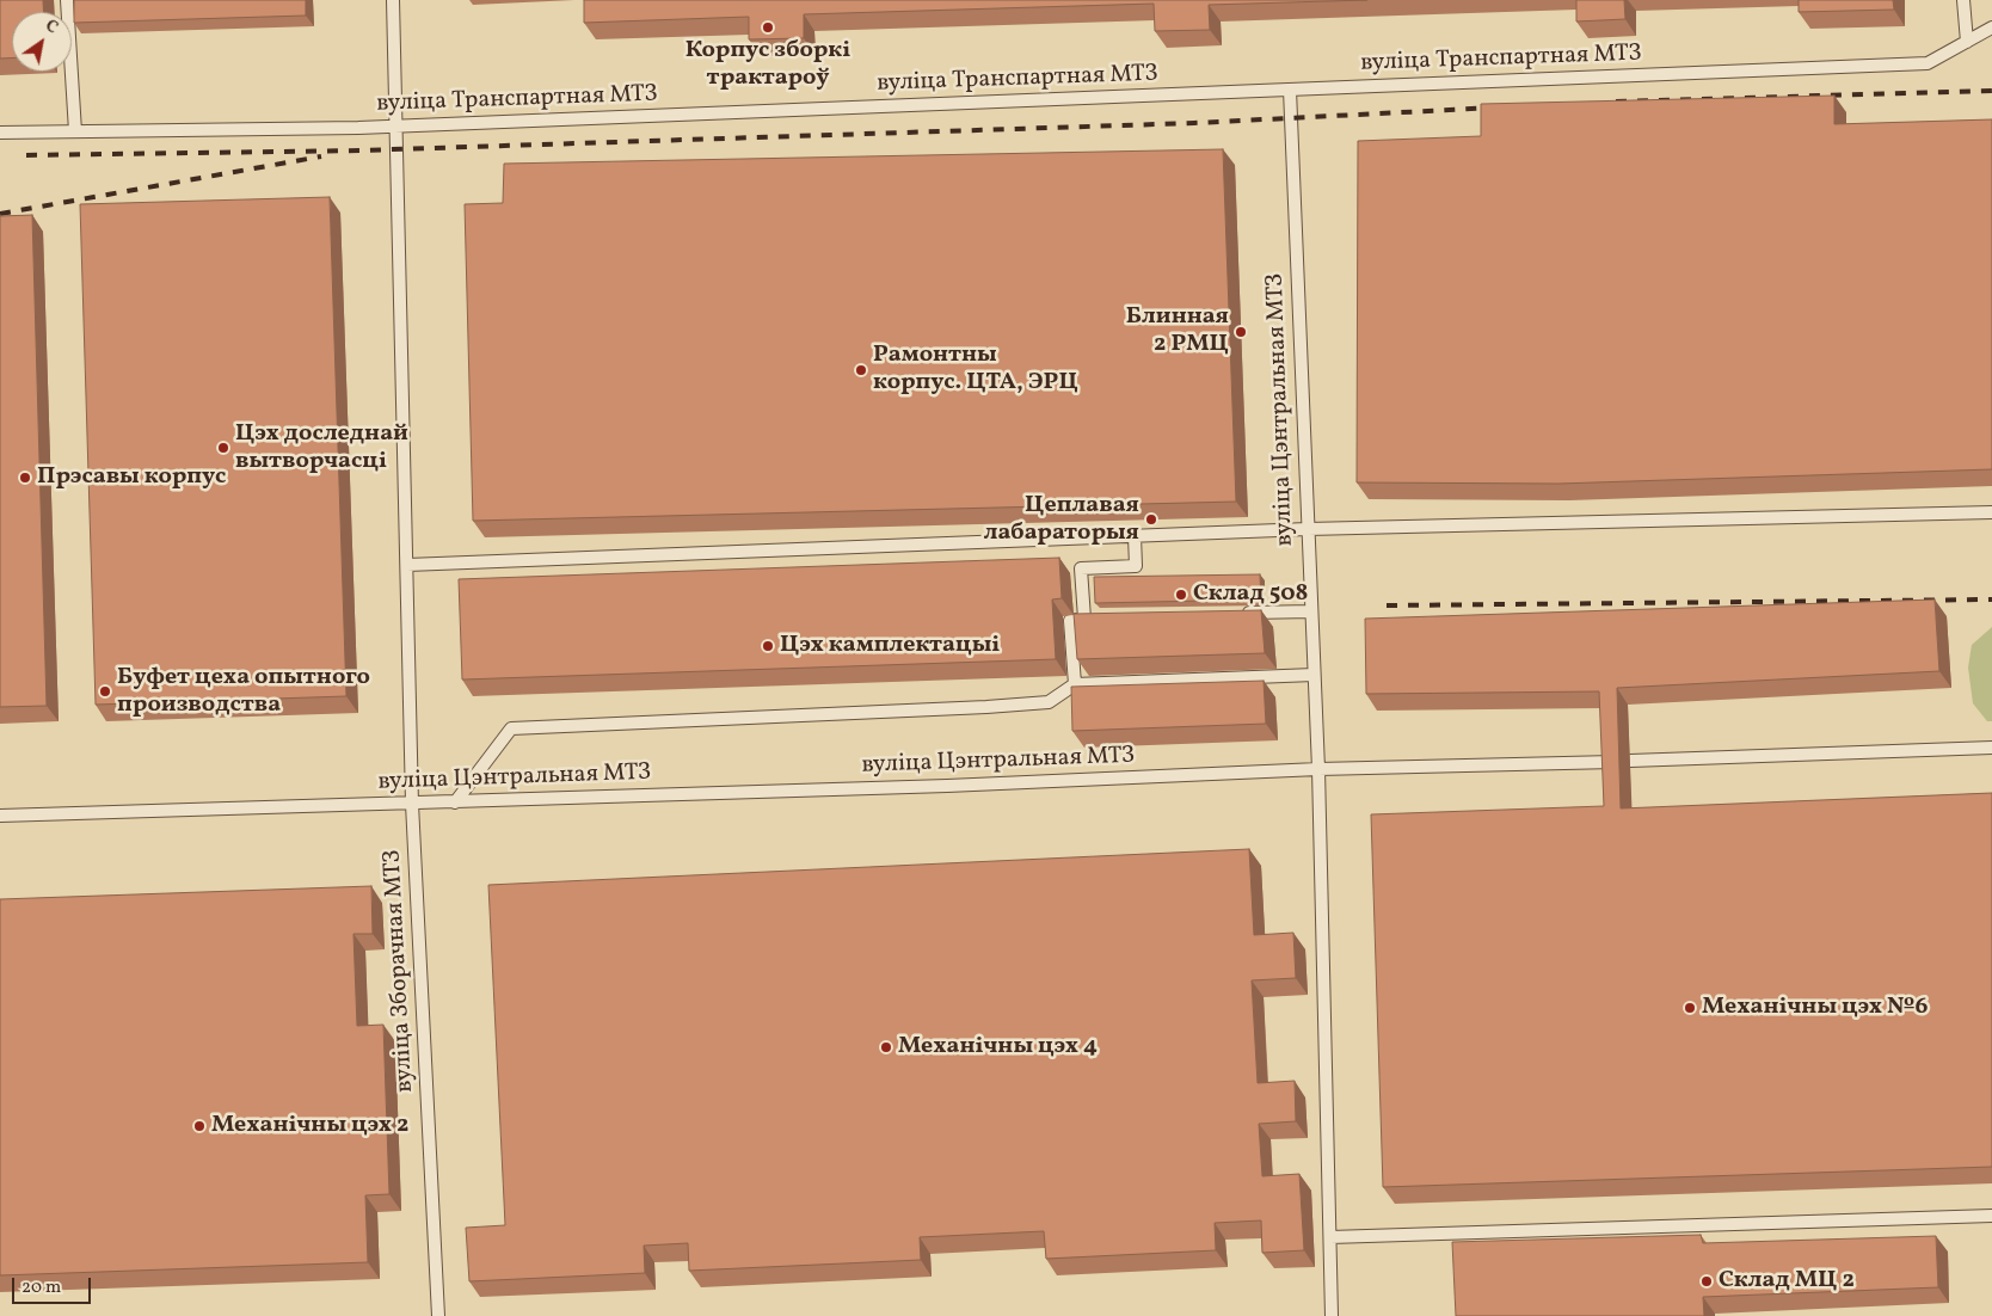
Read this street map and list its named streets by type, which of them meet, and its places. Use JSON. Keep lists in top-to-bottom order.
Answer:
{
  "streets": {
    "lane": ["вуліца Транспартная МТЗ", "вуліца Цэнтральная МТЗ", "вуліца Зборачная МТЗ"]
  },
  "crossings": [
    ["вуліца Транспартная МТЗ", "вуліца Цэнтральная МТЗ"],
    ["вуліца Транспартная МТЗ", "вуліца Зборачная МТЗ"],
    ["вуліца Цэнтральная МТЗ", "вуліца Зборачная МТЗ"]
  ],
  "places": [
    "Корпус зборкі трактароў",
    "Блинная 2 РМЦ",
    "Рамонтны корпус. ЦТА, ЭРЦ",
    "Цэх доследнай вытворчасці",
    "Прэсавы корпус",
    "Цеплавая лабараторыя",
    "Склад 508",
    "Цэх камплектацыі",
    "Буфет цеха опытного производства",
    "Механічны цэх №6",
    "Механічны цэх 4",
    "Механічны цэх 2",
    "Склад МЦ 2"
  ],
  "scale_bar": "20 m",
  "north": "top right"
}
